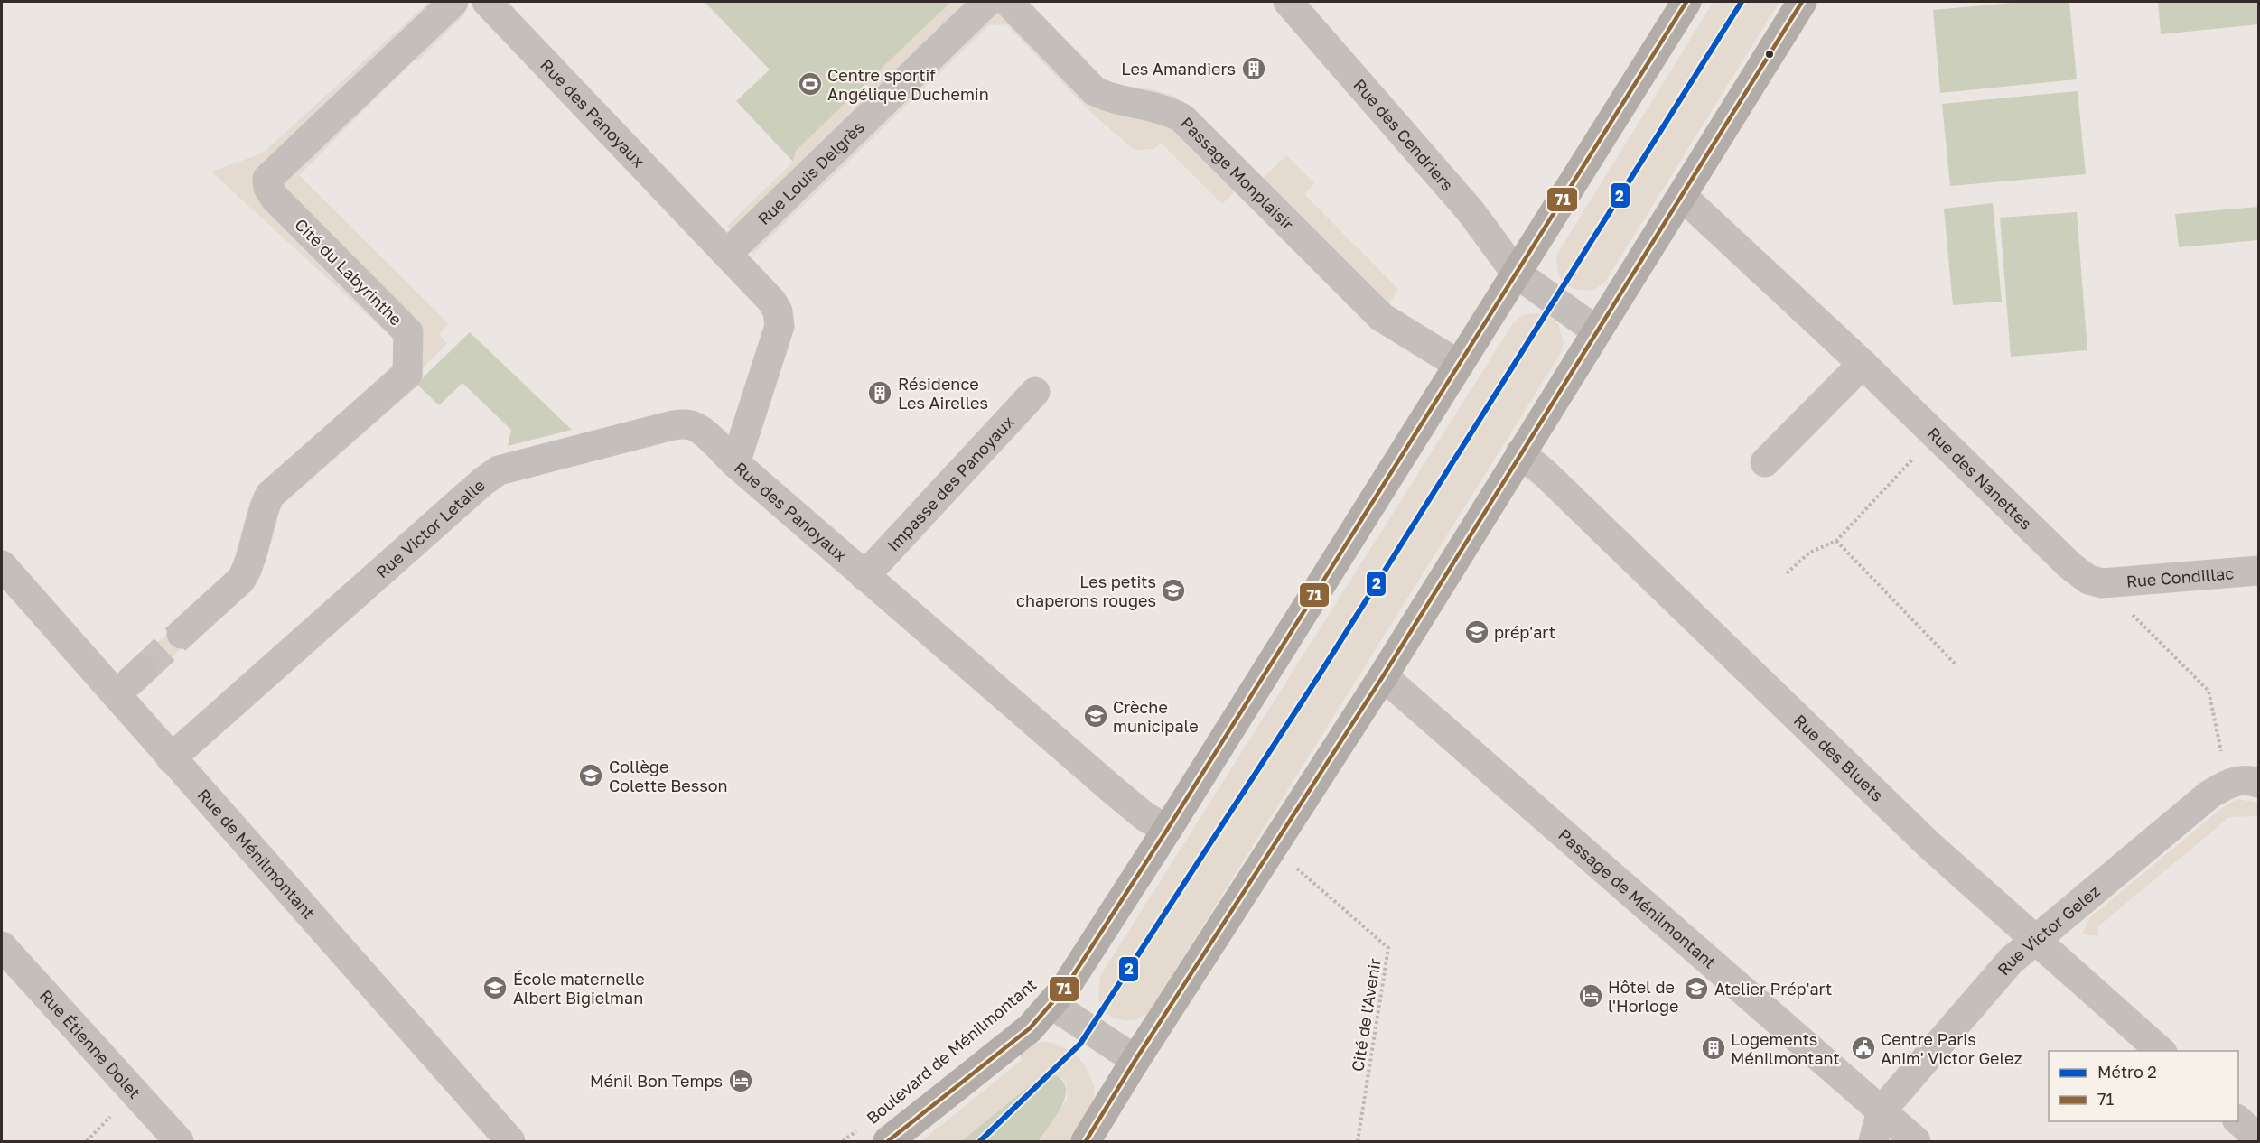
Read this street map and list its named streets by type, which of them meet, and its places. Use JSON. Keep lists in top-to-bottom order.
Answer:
{
  "streets": {
    "main road": ["Boulevard de Ménilmontant"],
    "street": [
      "Rue des Panoyaux",
      "Rue des Cendriers",
      "Rue Louis Delgrès",
      "Passage Monplaisir",
      "Cité du Labyrinthe",
      "Rue des Nanettes",
      "Impasse des Panoyaux",
      "Rue Victor Letalle",
      "Rue Condillac",
      "Rue des Bluets",
      "Rue de Ménilmontant",
      "Passage de Ménilmontant",
      "Rue Victor Gelez",
      "Rue Étienne Dolet"
    ],
    "path": ["Cité de l'Avenir"]
  },
  "crossings": [
    ["Rue des Panoyaux", "Rue Louis Delgrès"],
    ["Rue des Panoyaux", "Impasse des Panoyaux"],
    ["Rue des Panoyaux", "Rue Victor Letalle"],
    ["Rue des Panoyaux", "Boulevard de Ménilmontant"],
    ["Rue des Cendriers", "Boulevard de Ménilmontant"],
    ["Passage Monplaisir", "Boulevard de Ménilmontant"],
    ["Rue des Nanettes", "Rue Condillac"],
    ["Rue Victor Letalle", "Rue de Ménilmontant"],
    ["Rue des Bluets", "Rue Victor Gelez"],
    ["Passage de Ménilmontant", "Rue Victor Gelez"]
  ],
  "places": {
    "building": ["Les Amandiers", "Résidence Les Airelles", "Logements Ménilmontant"],
    "sports": ["Centre sportif Angélique Duchemin"],
    "school or university": [
      "Les petits chaperons rouges",
      "prép'art",
      "Crèche municipale",
      "Collège Colette Besson",
      "École maternelle Albert Bigielman",
      "Atelier Prép'art"
    ],
    "hotel": ["Hôtel de l'Horloge", "Ménil Bon Temps"],
    "public building": ["Centre Paris Anim' Victor Gelez"]
  },
  "lines": ["metro line 2", "transit line 71"],
  "legend": ["Métro 2", "71"]
}
